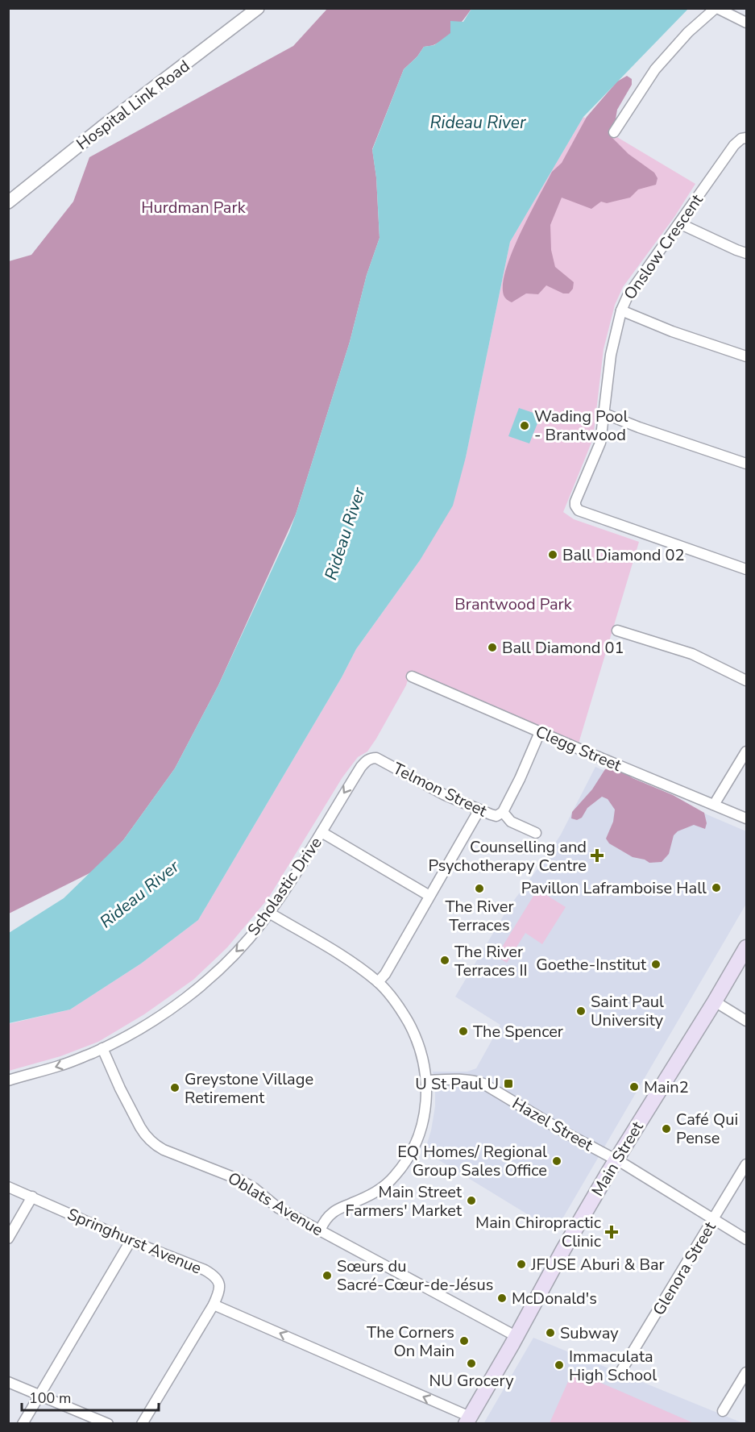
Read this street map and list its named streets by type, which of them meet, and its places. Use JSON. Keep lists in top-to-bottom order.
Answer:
{
  "streets": {
    "main road": ["Main Street"],
    "street": [
      "Hospital Link Road",
      "Onslow Crescent",
      "Clegg Street",
      "Telmon Street",
      "Scholastic Drive",
      "Hazel Street",
      "Oblats Avenue",
      "Springhurst Avenue",
      "Glenora Street"
    ]
  },
  "crossings": [
    ["Clegg Street", "Telmon Street"],
    ["Telmon Street", "Scholastic Drive"],
    ["Scholastic Drive", "Oblats Avenue"],
    ["Hazel Street", "Main Street"],
    ["Hazel Street", "Glenora Street"],
    ["Main Street", "Oblats Avenue"]
  ],
  "one_way": ["Scholastic Drive"],
  "water": ["Rideau River"],
  "parks": ["Hurdman Park", "Brantwood Park"],
  "places": {
    "other": [
      "Wading Pool - Brantwood",
      "Ball Diamond 02",
      "Ball Diamond 01",
      "Pavillon Laframboise Hall",
      "The River Terraces",
      "The River Terraces II",
      "Goethe-Institut",
      "Saint Paul University",
      "The Spencer",
      "Main2",
      "Greystone Village Retirement",
      "Café Qui Pense",
      "EQ Homes/ Regional Group Sales Office",
      "Main Street Farmers' Market",
      "JFUSE Aburi & Bar",
      "Sœurs du Sacré-Cœur-de-Jésus",
      "McDonald's",
      "Subway",
      "The Corners On Main",
      "NU Grocery",
      "Immaculata High School"
    ],
    "health": ["Counselling and Psychotherapy Centre", "Main Chiropractic Clinic"],
    "transit": ["U St Paul U"]
  },
  "scale_bar": "100 m"
}
